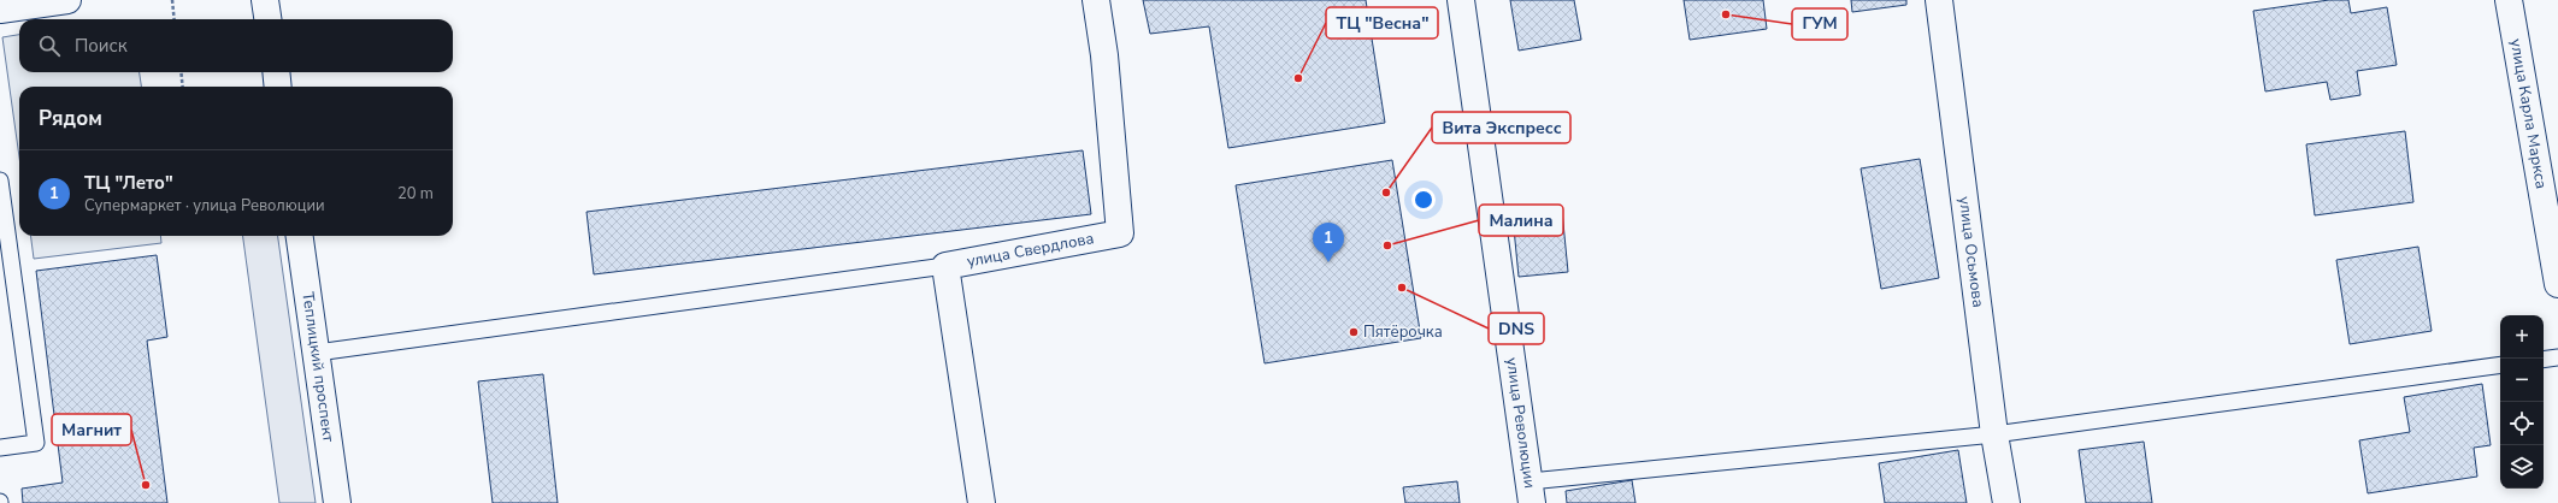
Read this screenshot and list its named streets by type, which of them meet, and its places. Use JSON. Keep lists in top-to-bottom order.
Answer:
{
  "streets": {
    "street": [
      "улица Карла Маркса",
      "улица Свердлова",
      "улица Осьмова",
      "Теплицкий проспект",
      "улица Революции"
    ]
  },
  "places": [
    "ГУМ",
    "ТЦ \"Весна\"",
    "Вита Экспресс",
    "Малина",
    "DNS",
    "Пятёрочка",
    "Магнит"
  ],
  "page": {
    "search": "Поиск",
    "heading": "Рядом",
    "list": [
      {
        "mark": "1",
        "name": "ТЦ \"Лето\"",
        "note": "Супермаркет · улица Революции",
        "value": "20 m"
      }
    ],
    "pins": "1",
    "map_buttons": ["+", "−"]
  }
}
